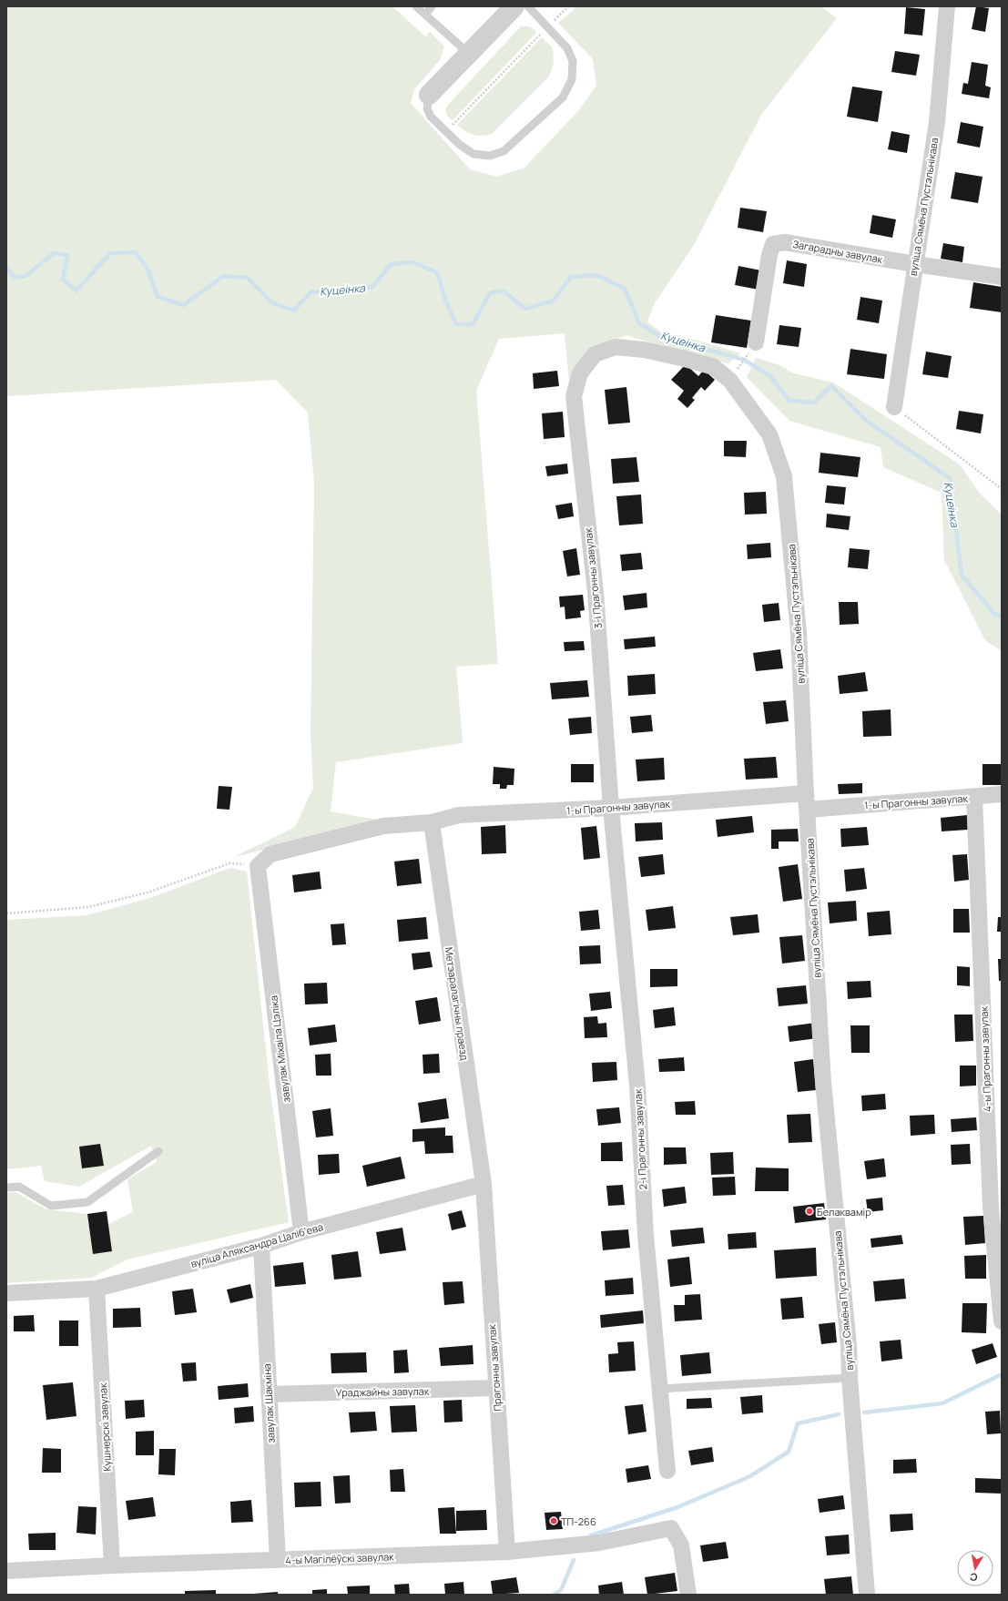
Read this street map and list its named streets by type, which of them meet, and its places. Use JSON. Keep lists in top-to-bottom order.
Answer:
{
  "streets": {
    "street": [
      "вуліца Сямёна Пустэльнікава",
      "Загарадны завулак",
      "3-і Прагонны завулак",
      "1-ы Прагонны завулак",
      "Метэаралагічны праезд",
      "завулак Міхаіла Цэліка",
      "4-ы Прагонны завулак",
      "2-і Прагонны завулак",
      "вуліца Аляксандра Цалібʼева",
      "Прагонны завулак",
      "Ураджайны завулак",
      "завулак Шакміна",
      "Кушнерскі завулак",
      "4-ы Магілёўскі завулак"
    ]
  },
  "crossings": [
    ["вуліца Сямёна Пустэльнікава", "Загарадны завулак"],
    ["вуліца Сямёна Пустэльнікава", "3-і Прагонны завулак"],
    ["вуліца Сямёна Пустэльнікава", "1-ы Прагонны завулак"],
    ["3-і Прагонны завулак", "1-ы Прагонны завулак"],
    ["3-і Прагонны завулак", "2-і Прагонны завулак"],
    ["1-ы Прагонны завулак", "Метэаралагічны праезд"],
    ["1-ы Прагонны завулак", "завулак Міхаіла Цэліка"],
    ["1-ы Прагонны завулак", "4-ы Прагонны завулак"],
    ["1-ы Прагонны завулак", "2-і Прагонны завулак"],
    ["Метэаралагічны праезд", "вуліца Аляксандра Цалібʼева"],
    ["Метэаралагічны праезд", "Прагонны завулак"],
    ["завулак Міхаіла Цэліка", "вуліца Аляксандра Цалібʼева"],
    ["вуліца Аляксандра Цалібʼева", "Прагонны завулак"],
    ["вуліца Аляксандра Цалібʼева", "завулак Шакміна"],
    ["вуліца Аляксандра Цалібʼева", "Кушнерскі завулак"],
    ["Прагонны завулак", "Ураджайны завулак"],
    ["Прагонны завулак", "4-ы Магілёўскі завулак"],
    ["Ураджайны завулак", "завулак Шакміна"],
    ["завулак Шакміна", "4-ы Магілёўскі завулак"],
    ["Кушнерскі завулак", "4-ы Магілёўскі завулак"]
  ],
  "water": ["Куцеінка"],
  "places": ["Белаквамір", "ТП-266"],
  "north": "bottom"
}
